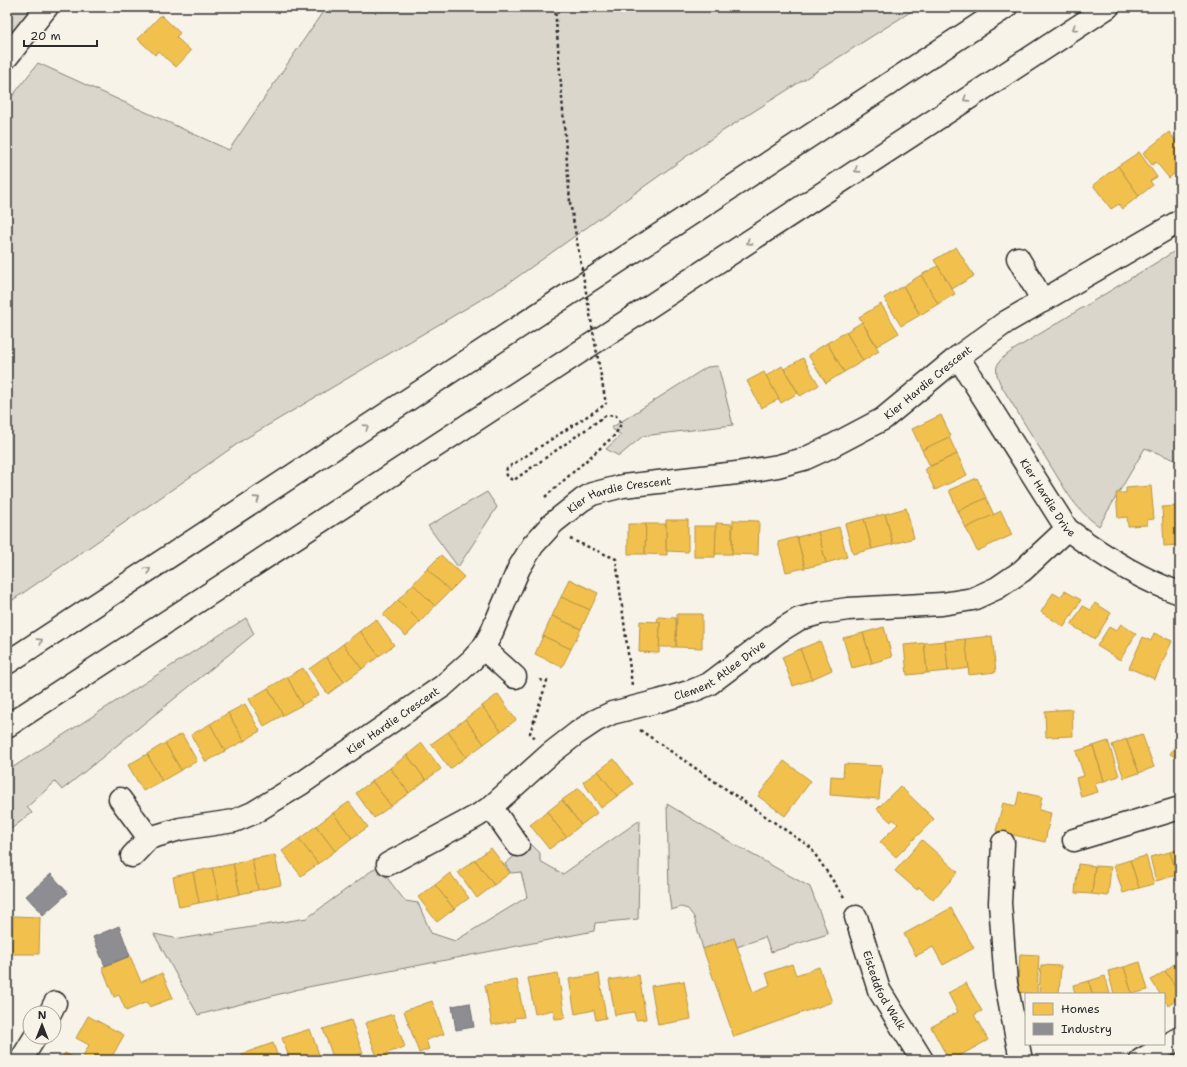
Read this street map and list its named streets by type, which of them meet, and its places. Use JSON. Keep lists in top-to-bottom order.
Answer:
{
  "streets": {
    "main road": [
      "Kier Hardie Crescent",
      "Kier Hardie Drive",
      "Clement Atlee Drive",
      "Eisteddfod Walk"
    ]
  },
  "crossings": [
    ["Kier Hardie Crescent", "Kier Hardie Drive"],
    ["Kier Hardie Drive", "Clement Atlee Drive"]
  ],
  "legend": ["Homes", "Industry"],
  "scale_bar": "20 m",
  "north": "top"
}
